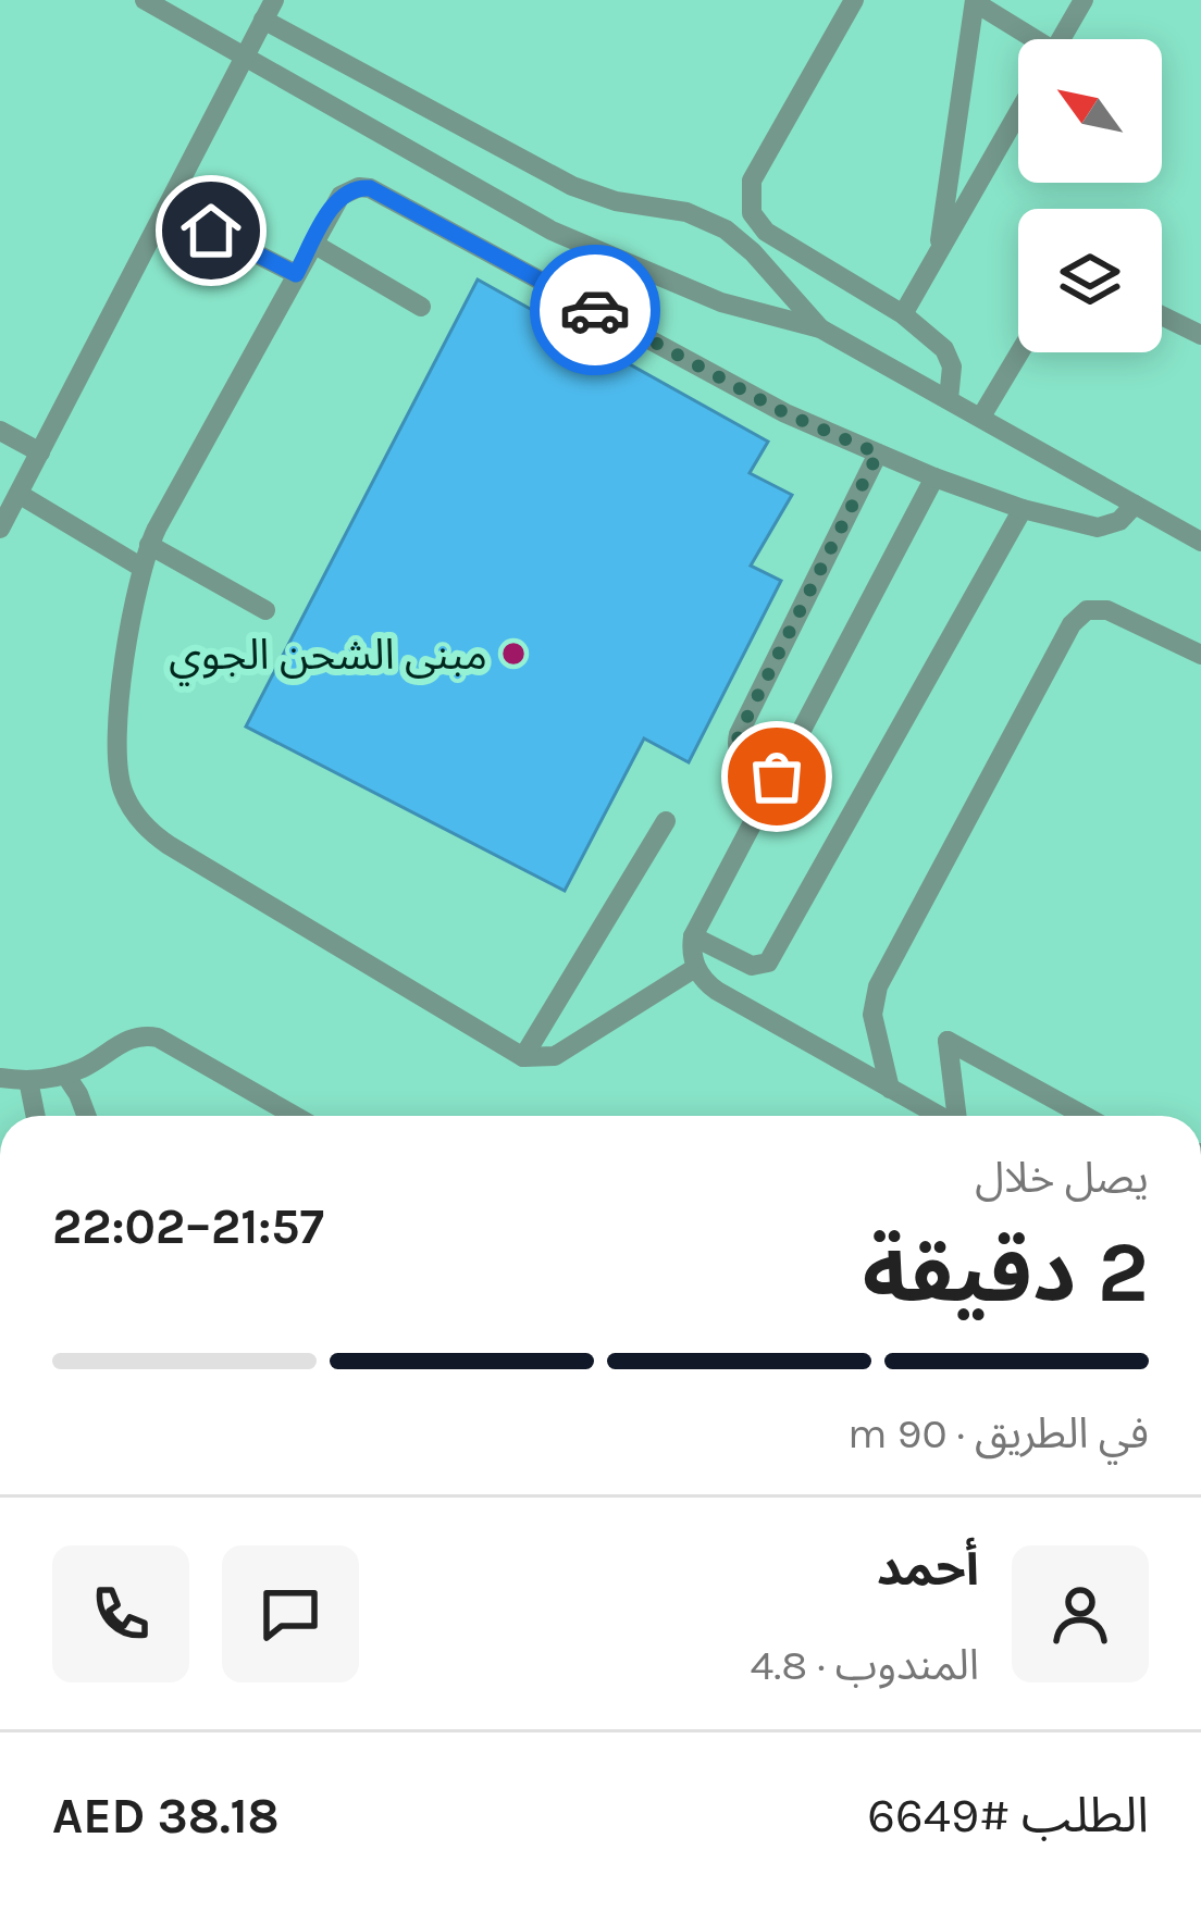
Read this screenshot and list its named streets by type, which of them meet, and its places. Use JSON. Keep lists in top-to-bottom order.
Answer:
{
  "places": ["مبنى الشحن الجوي"],
  "north": "top left",
  "page": {
    "heading": ["2 دقيقة", "يصل خلال", "21:57–22:02"],
    "panel": [
      "أحمد",
      "المندوب · 4.8",
      "الطلب #6649",
      "AED 38.18"
    ],
    "bar": "في الطريق · 90 m"
  }
}
